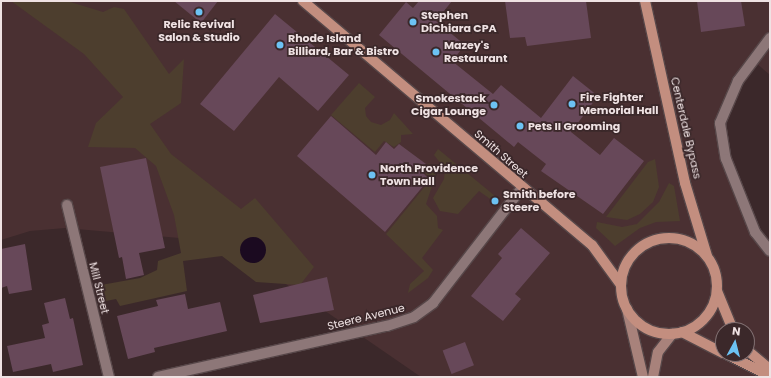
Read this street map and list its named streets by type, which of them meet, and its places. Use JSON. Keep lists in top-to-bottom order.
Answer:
{
  "streets": {
    "main road": ["Centerdale Bypass", "Smith Street"],
    "street": ["Mill Street", "Steere Avenue"]
  },
  "crossings": [
    ["Centerdale Bypass", "Smith Street"],
    ["Smith Street", "Steere Avenue"]
  ],
  "places": [
    "Relic Revival Salon & Studio",
    "Stephen DiChiara CPA",
    "Rhode Island Billiard, Bar & Bistro",
    "Mazey's Restaurant",
    "Fire Fighter Memorial Hall",
    "Smokestack Cigar Lounge",
    "Pets II Grooming",
    "North Providence Town Hall",
    "Smith before Steere"
  ],
  "north": "top"
}
